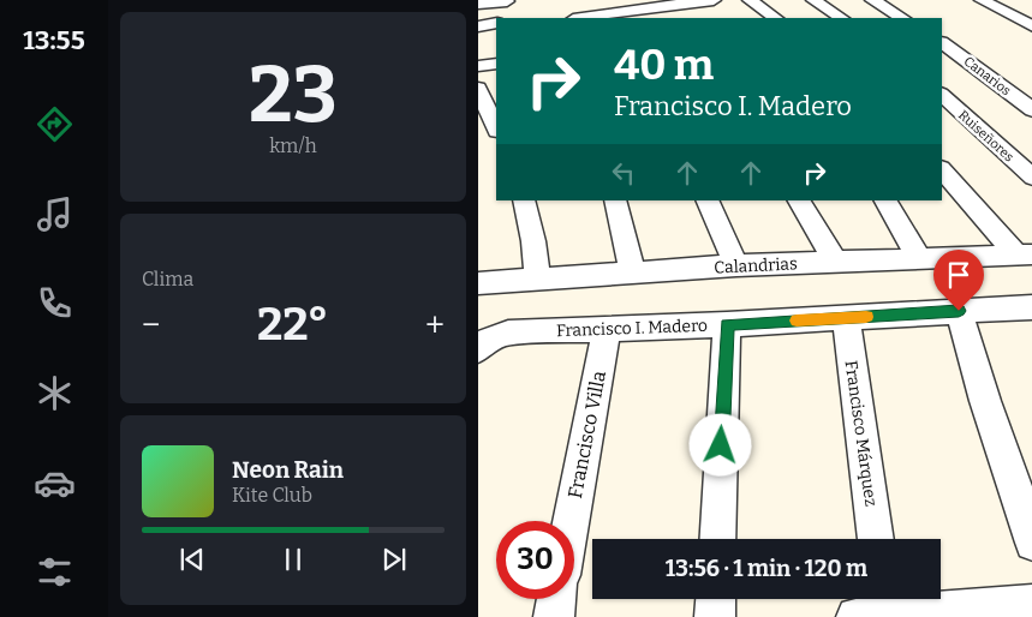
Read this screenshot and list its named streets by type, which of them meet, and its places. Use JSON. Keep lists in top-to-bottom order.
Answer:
{
  "streets": {
    "street": [
      "Canarios",
      "Ruiseñores",
      "Calandrias",
      "Francisco I. Madero",
      "Francisco Márquez",
      "Francisco Villa"
    ]
  },
  "crossings": [
    ["Francisco I. Madero", "Francisco Márquez"],
    ["Francisco I. Madero", "Francisco Villa"]
  ],
  "page": {
    "tabs": "13:55",
    "tile": [
      ["23", "km/h"],
      "Clima"
    ],
    "turn": ["40 m", "Francisco I. Madero"],
    "heat": ["−", "22°", "+"],
    "song": ["Neon Rain", "Kite Club"],
    "limit": "30",
    "trip": "13:56 · 1 min · 120 m"
  }
}
